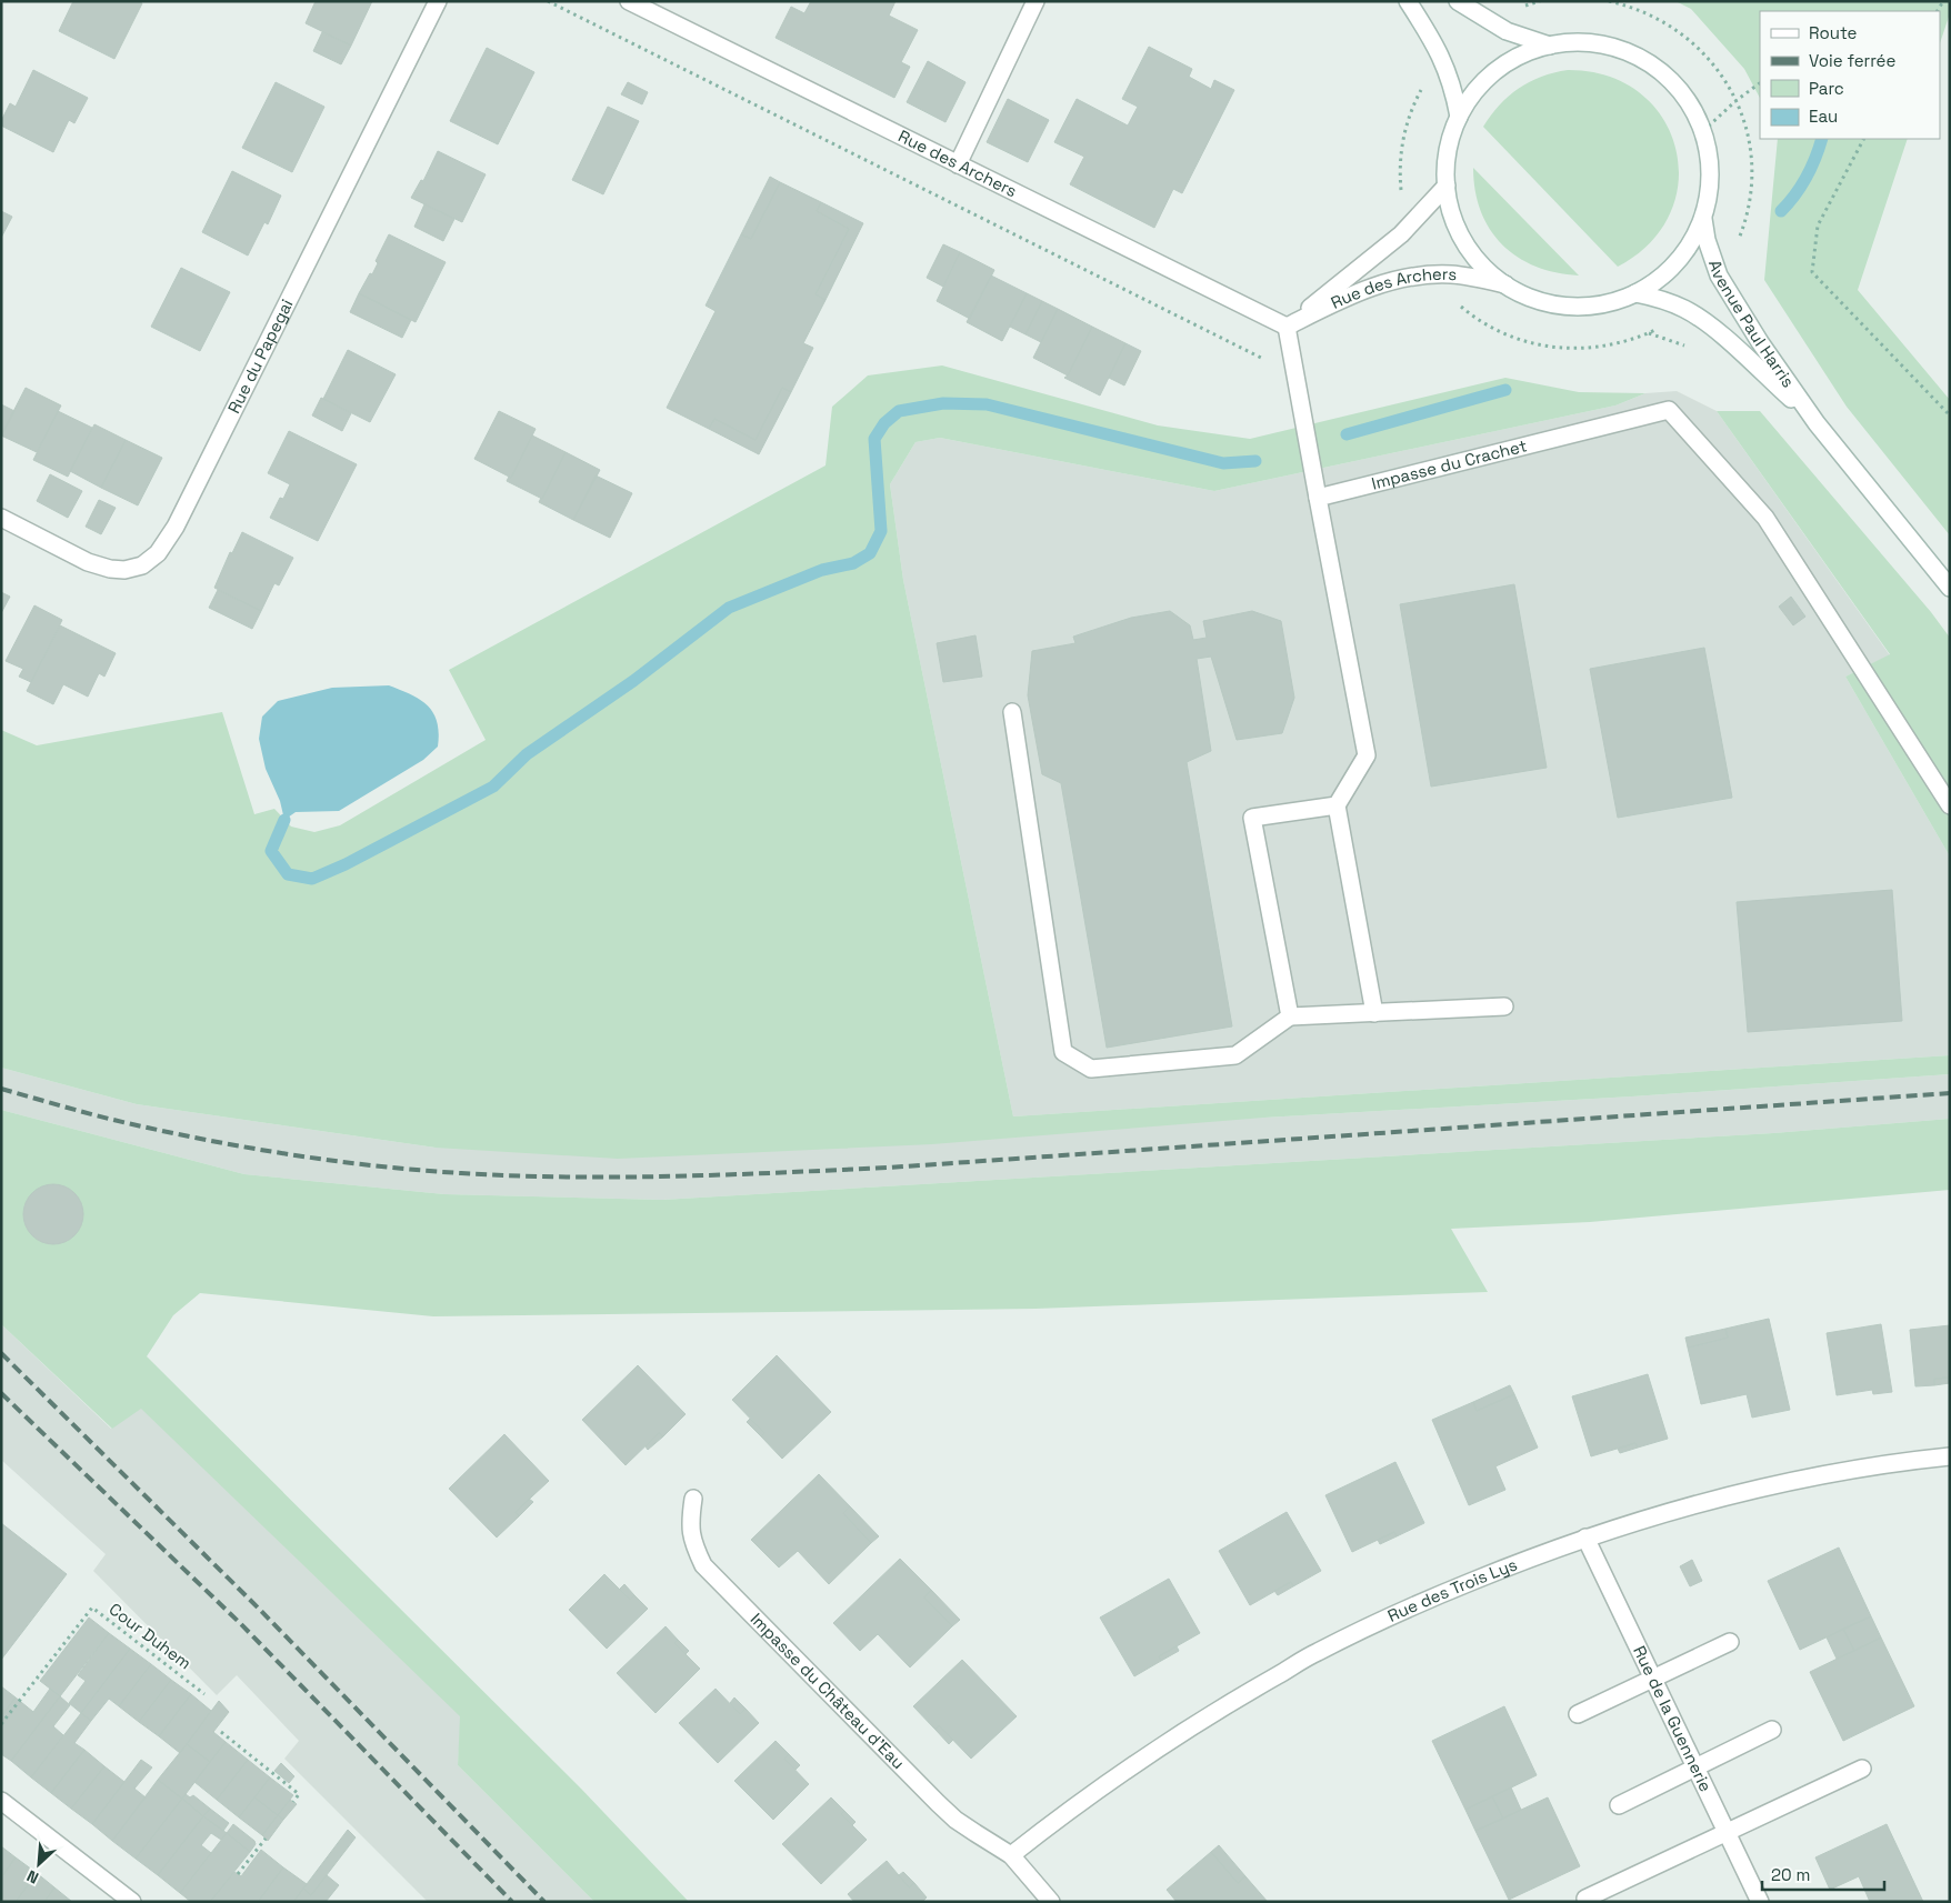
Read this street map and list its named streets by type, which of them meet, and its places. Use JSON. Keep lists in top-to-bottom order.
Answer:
{
  "streets": {
    "street": [
      "Rue des Archers",
      "Avenue Paul Harris",
      "Rue du Papegai",
      "Impasse du Crachet",
      "Rue des Trois Lys",
      "Impasse du Château d'Eau",
      "Rue de la Guennerie"
    ],
    "path": ["Cour Duhem"]
  },
  "crossings": [
    ["Rue des Archers", "Avenue Paul Harris"],
    ["Rue des Trois Lys", "Impasse du Château d'Eau"],
    ["Rue des Trois Lys", "Rue de la Guennerie"]
  ],
  "legend": [
    "Route",
    "Voie ferrée",
    "Parc",
    "Eau"
  ],
  "scale_bar": "20 m",
  "north": "bottom left"
}
